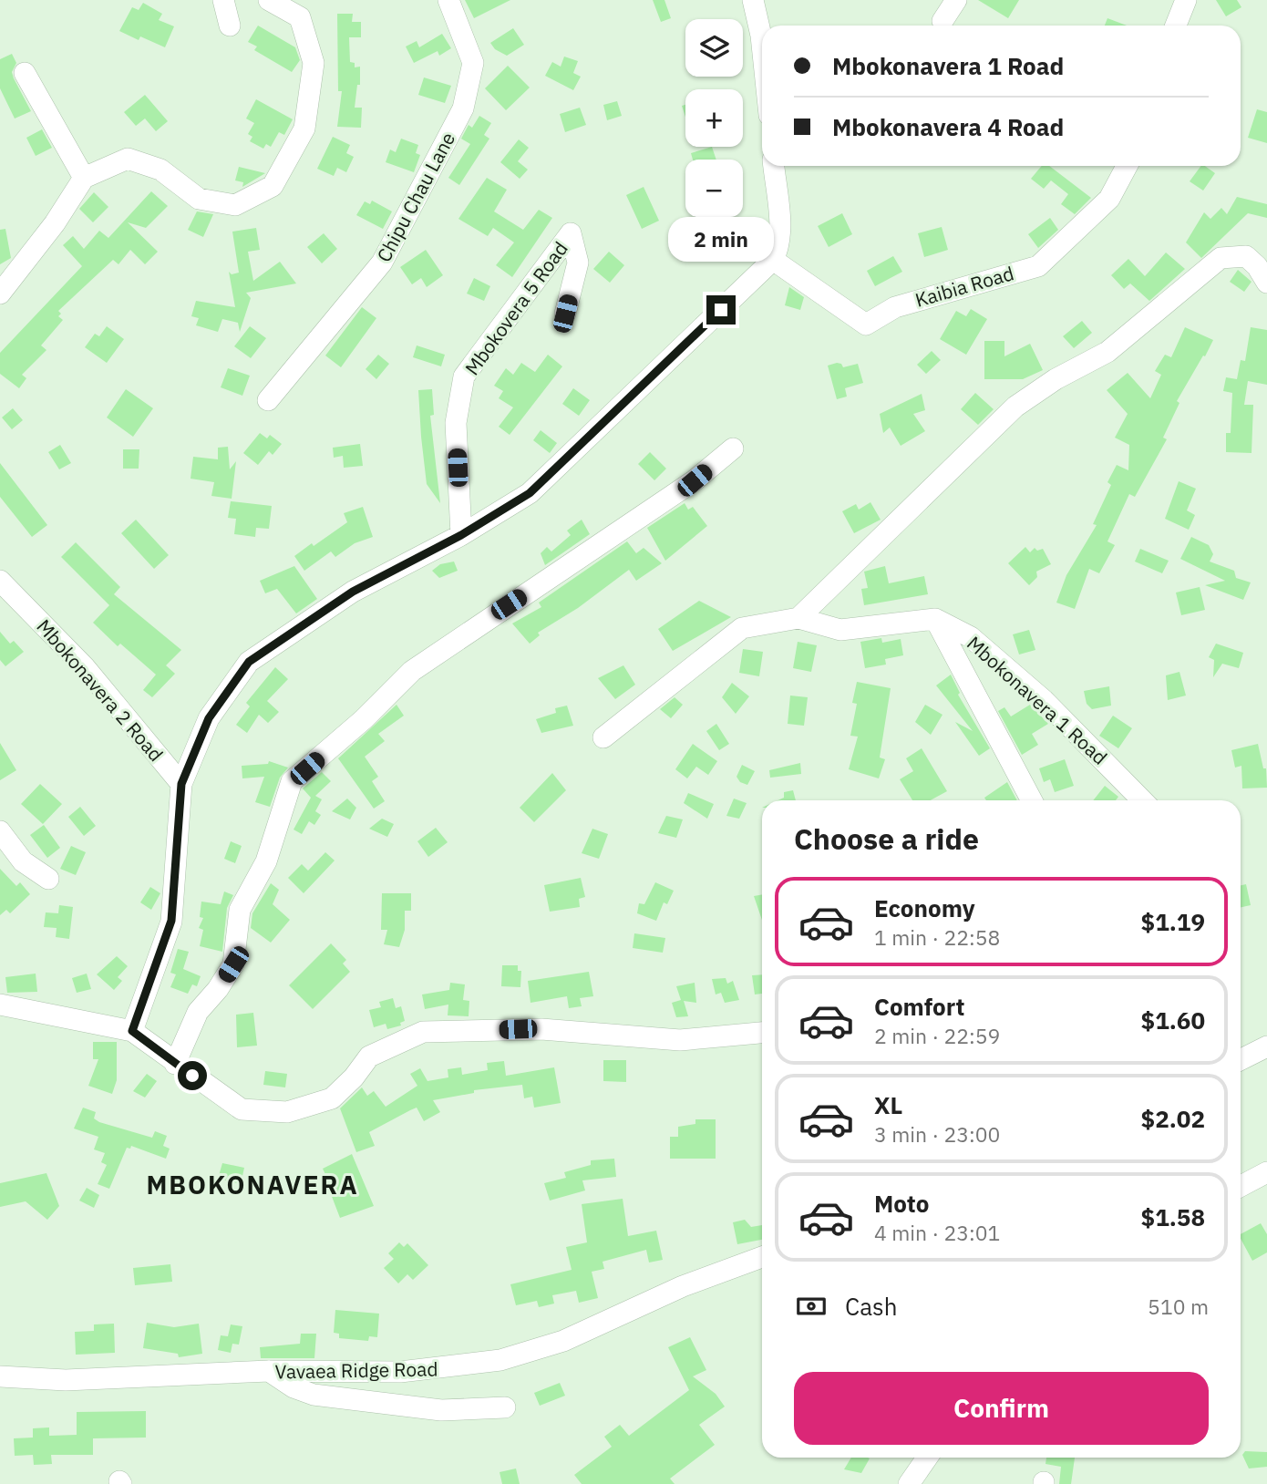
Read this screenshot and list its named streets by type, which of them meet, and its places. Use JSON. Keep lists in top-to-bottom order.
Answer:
{
  "streets": {
    "street": [
      "Chipu Chau Lane",
      "Kaibia Road",
      "Mbokovera 5 Road",
      "Mbokonavera 2 Road",
      "Mbokonavera 1 Road",
      "Vavaea Ridge Road"
    ]
  },
  "districts": ["MBOKONAVERA"],
  "page": {
    "map_buttons": ["+", "−"],
    "banner": ["Mbokonavera 1 Road", "Mbokonavera 4 Road"],
    "bubble": "2 min",
    "heading": "Choose a ride",
    "list": [
      {
        "name": "Economy",
        "note": "1 min · 22:58",
        "value": "$1.19"
      },
      {
        "name": "Comfort",
        "note": "2 min · 22:59",
        "value": "$1.60"
      },
      {
        "name": "XL",
        "note": "3 min · 23:00",
        "value": "$2.02"
      },
      {
        "name": "Moto",
        "note": "4 min · 23:01",
        "value": "$1.58"
      }
    ],
    "pay": ["Cash", "510 m"],
    "buttons": "Confirm"
  }
}
